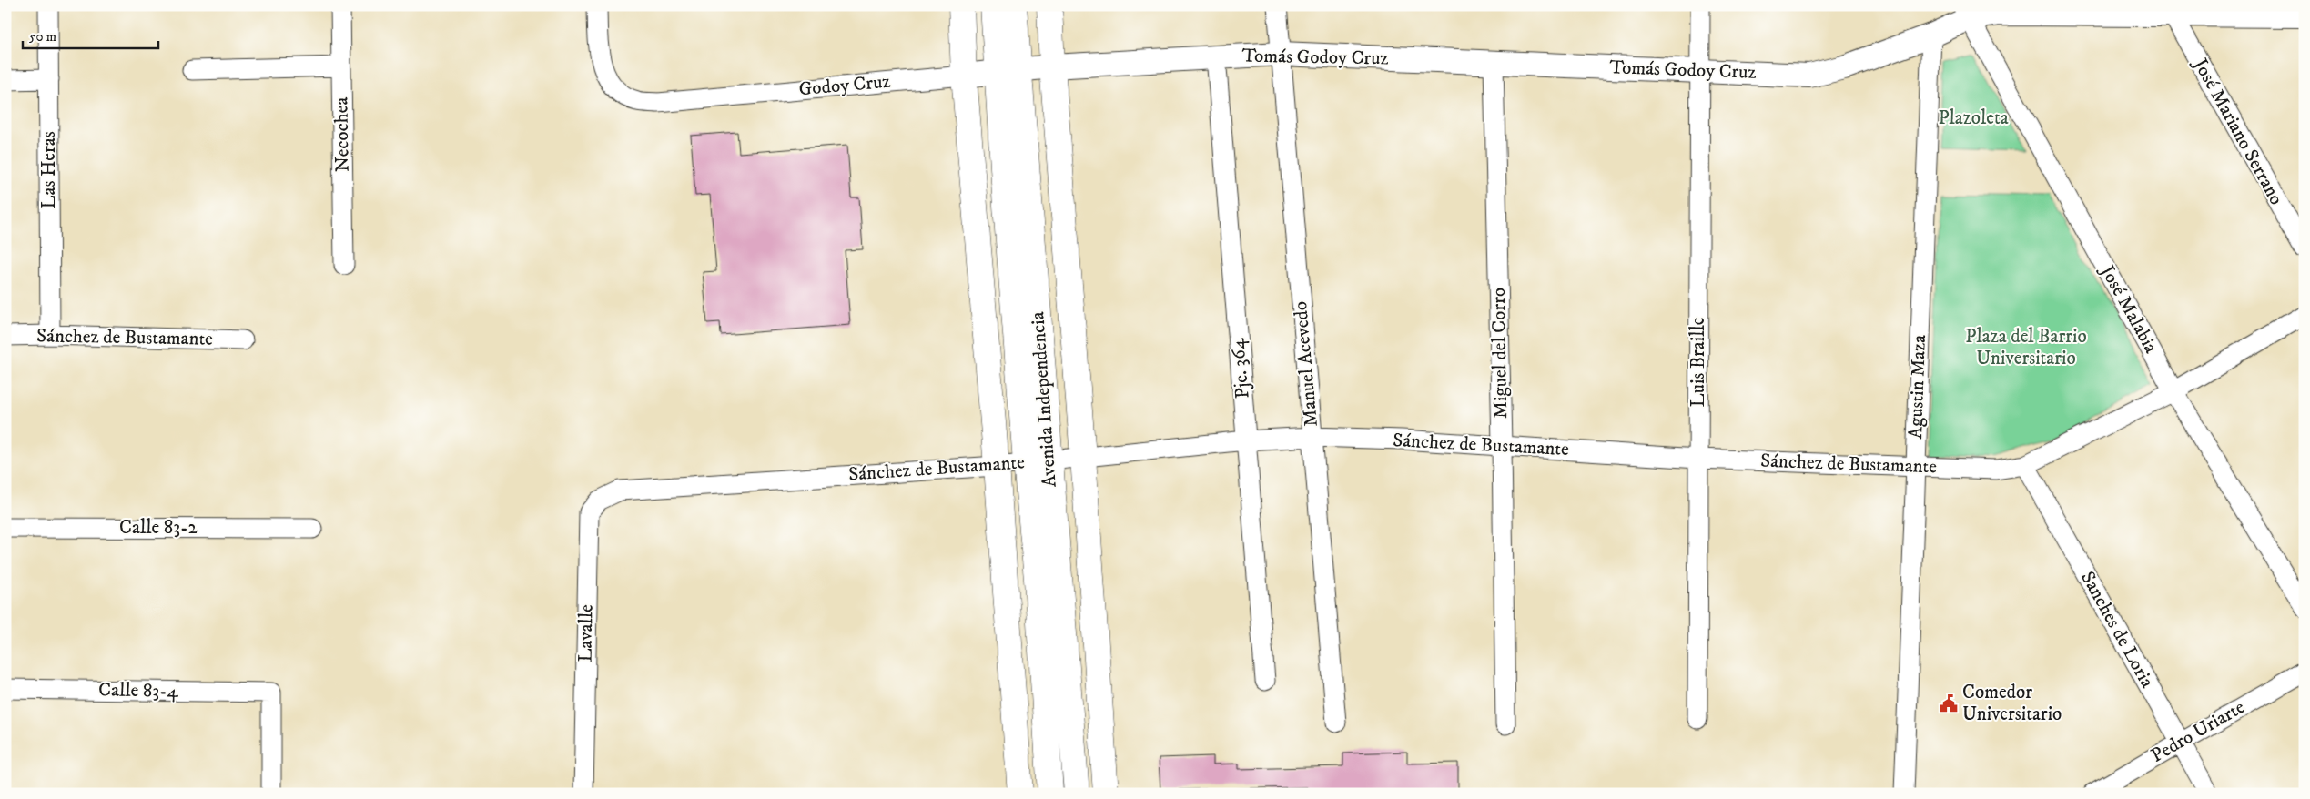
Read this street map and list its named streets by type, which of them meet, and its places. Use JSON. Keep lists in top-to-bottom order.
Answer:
{
  "streets": {
    "main road": ["Avenida Independencia"],
    "street": [
      "Tomás Godoy Cruz",
      "Godoy Cruz",
      "José Mariano Serrano",
      "Necochea",
      "Las Heras",
      "José Malabia",
      "Sánchez de Bustamante",
      "Miguel del Corro",
      "Luis Braille",
      "Manuel Acevedo",
      "Pje. 364",
      "Agustin Maza",
      "Calle 83-2",
      "Sanches de Loria",
      "Lavalle",
      "Calle 83-4",
      "Pedro Uriarte"
    ]
  },
  "crossings": [
    ["Tomás Godoy Cruz", "Godoy Cruz"],
    ["Tomás Godoy Cruz", "José Mariano Serrano"],
    ["Tomás Godoy Cruz", "José Malabia"],
    ["Tomás Godoy Cruz", "Miguel del Corro"],
    ["Tomás Godoy Cruz", "Luis Braille"],
    ["Tomás Godoy Cruz", "Manuel Acevedo"],
    ["Tomás Godoy Cruz", "Pje. 364"],
    ["Tomás Godoy Cruz", "Agustin Maza"],
    ["Tomás Godoy Cruz", "Avenida Independencia"],
    ["Godoy Cruz", "Avenida Independencia"],
    ["Las Heras", "Sánchez de Bustamante"],
    ["José Malabia", "Sánchez de Bustamante"],
    ["Sánchez de Bustamante", "Miguel del Corro"],
    ["Sánchez de Bustamante", "Luis Braille"],
    ["Sánchez de Bustamante", "Manuel Acevedo"],
    ["Sánchez de Bustamante", "Pje. 364"],
    ["Sánchez de Bustamante", "Agustin Maza"],
    ["Sánchez de Bustamante", "Avenida Independencia"],
    ["Sánchez de Bustamante", "Sanches de Loria"],
    ["Sánchez de Bustamante", "Lavalle"],
    ["Sanches de Loria", "Pedro Uriarte"]
  ],
  "parks": ["Plazoleta", "Plaza del Barrio Universitario"],
  "places": {
    "public building": ["Comedor Universitario"]
  },
  "scale_bar": "50 m"
}
